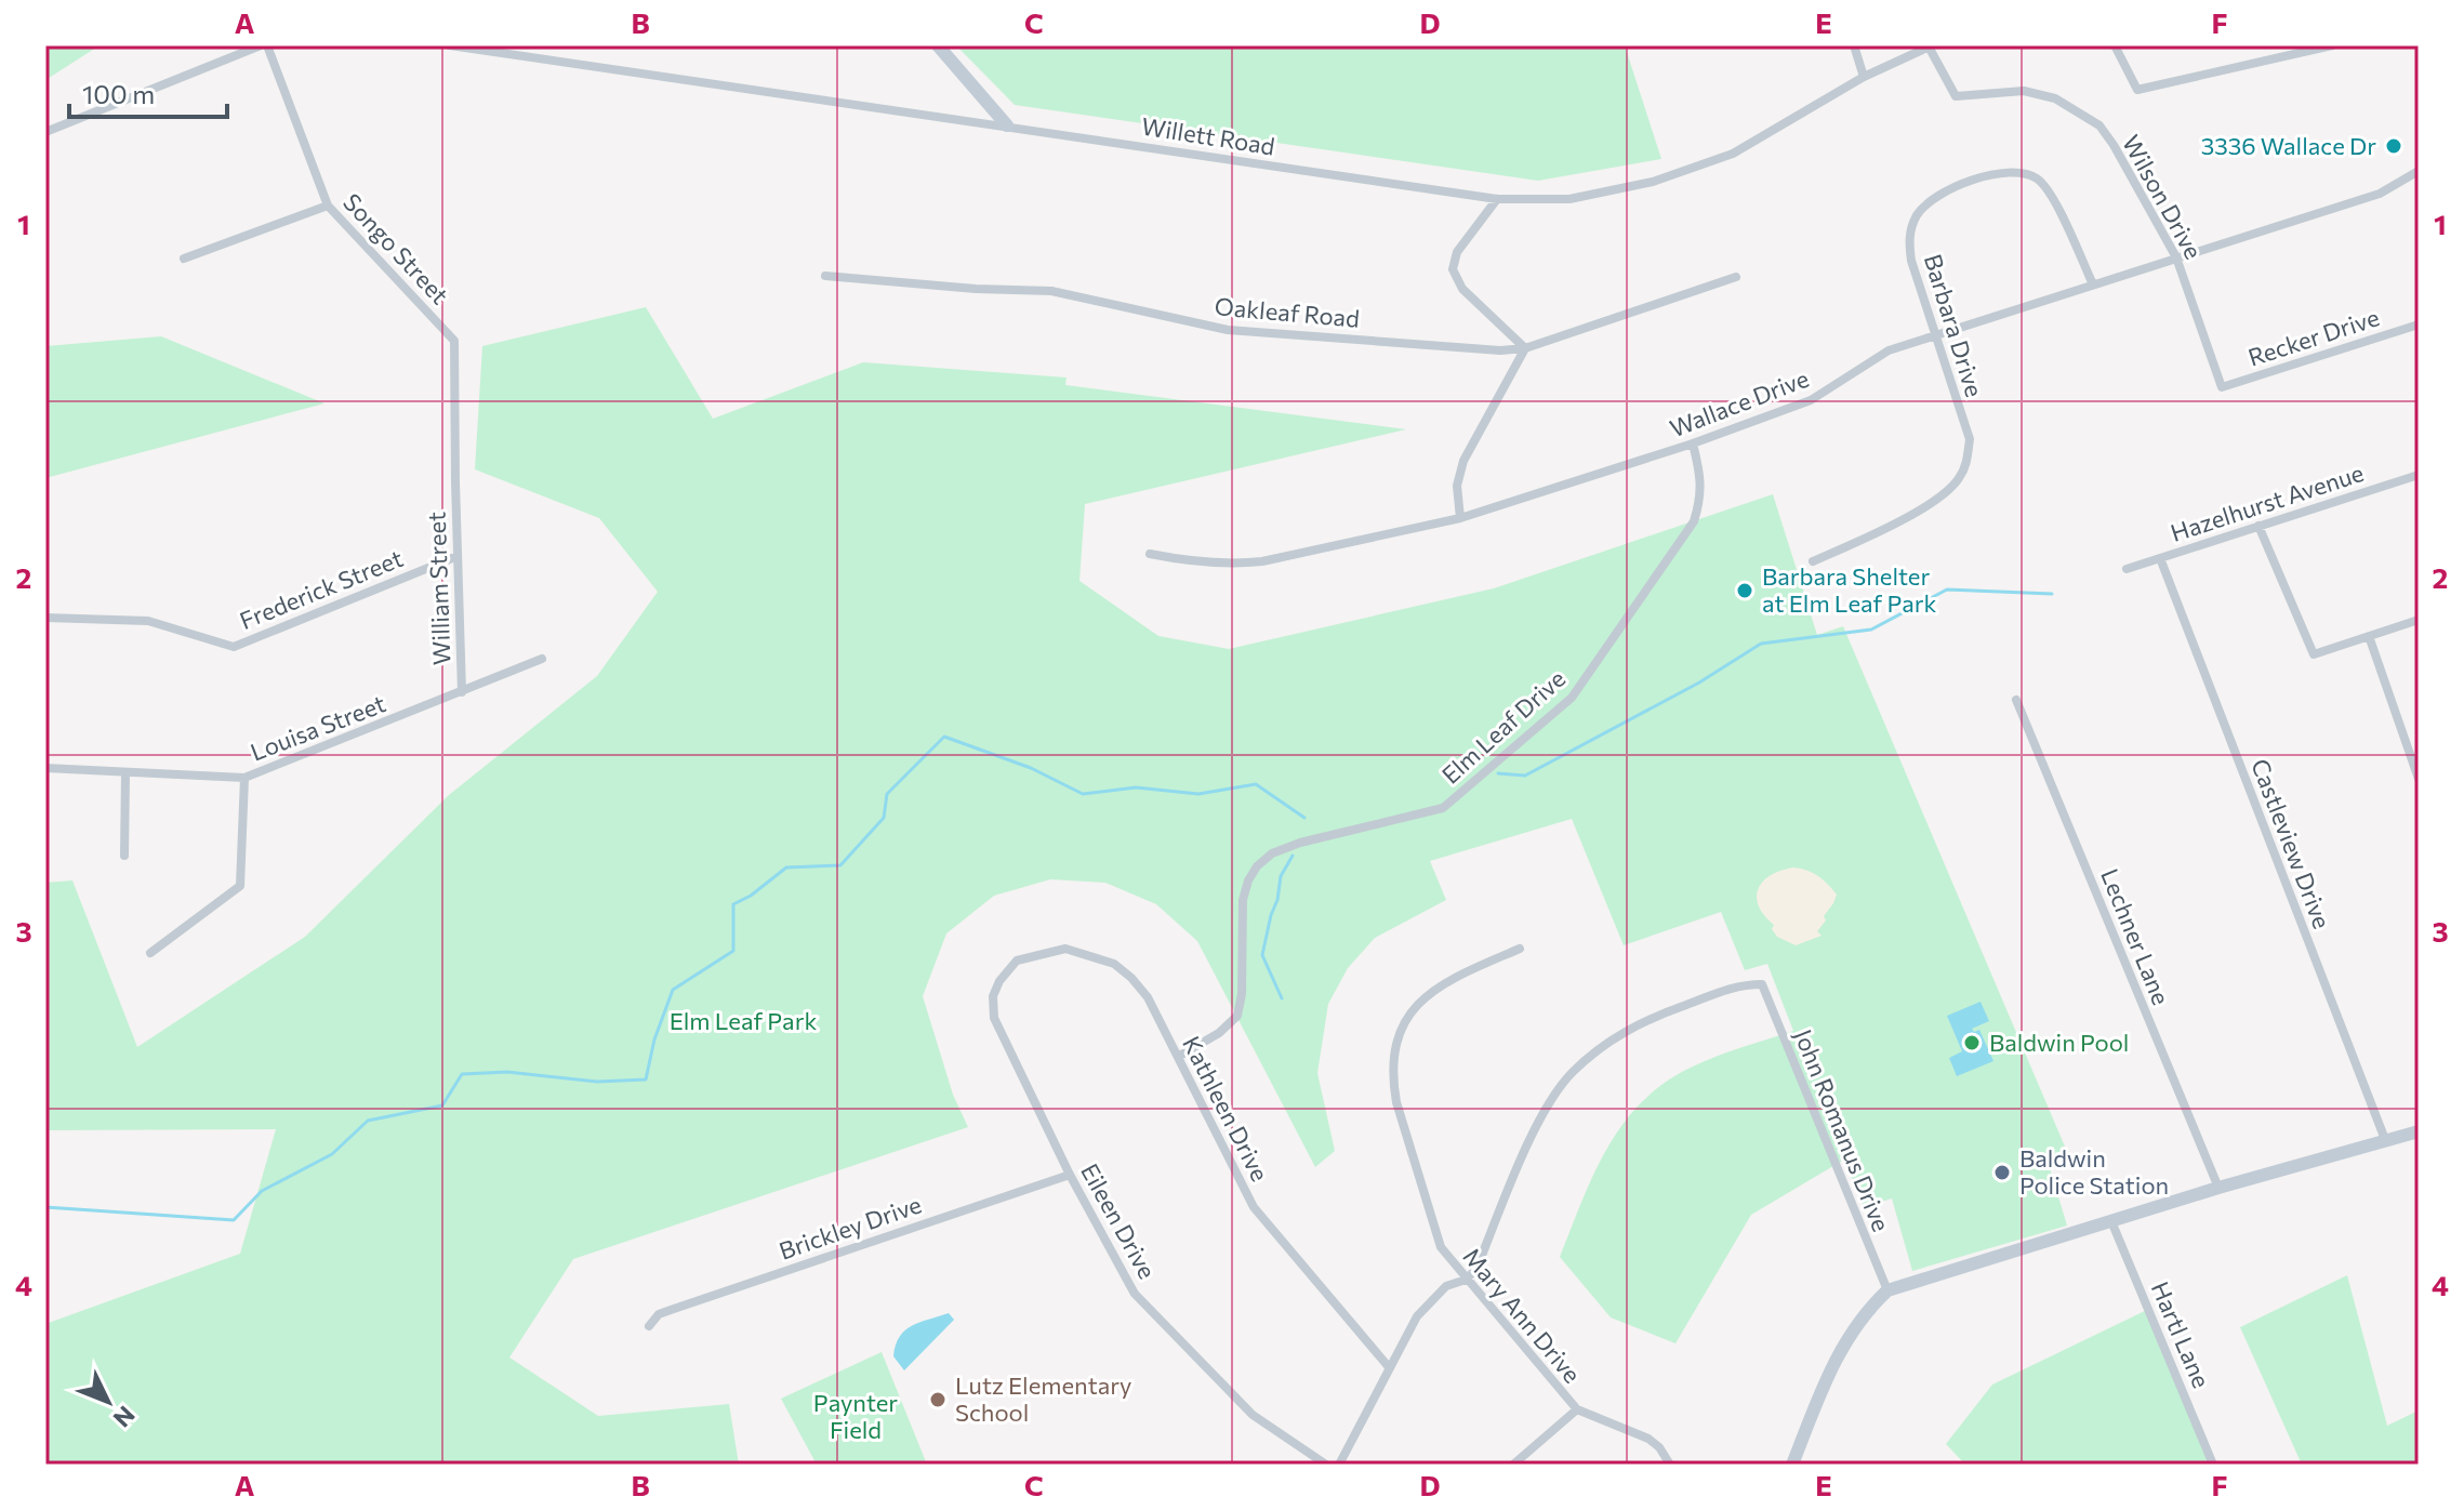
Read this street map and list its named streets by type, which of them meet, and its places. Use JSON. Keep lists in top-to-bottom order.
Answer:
{
  "streets": {
    "street": [
      "Willett Road",
      "Wilson Drive",
      "Songo Street",
      "Oakleaf Road",
      "Barbara Drive",
      "Recker Drive",
      "Wallace Drive",
      "Hazelhurst Avenue",
      "William Street",
      "Frederick Street",
      "Elm Leaf Drive",
      "Louisa Street",
      "Castleview Drive",
      "Lechner Lane",
      "Kathleen Drive",
      "John Romanus Drive",
      "Eileen Drive",
      "Brickley Drive",
      "Mary Ann Drive",
      "Hartl Lane"
    ]
  },
  "crossings": [
    ["Willett Road", "Wilson Drive"],
    ["Wilson Drive", "Recker Drive"],
    ["Wilson Drive", "Wallace Drive"],
    ["Songo Street", "William Street"],
    ["Barbara Drive", "Wallace Drive"],
    ["Wallace Drive", "Elm Leaf Drive"],
    ["Hazelhurst Avenue", "Castleview Drive"],
    ["William Street", "Frederick Street"],
    ["William Street", "Louisa Street"],
    ["Elm Leaf Drive", "Kathleen Drive"],
    ["Kathleen Drive", "Eileen Drive"],
    ["John Romanus Drive", "Mary Ann Drive"],
    ["Eileen Drive", "Brickley Drive"]
  ],
  "parks": ["Elm Leaf Park", "Paynter Field"],
  "places": [
    "3336 Wallace Dr",
    "Barbara Shelter at Elm Leaf Park",
    "Baldwin Pool",
    "Baldwin Police Station",
    "Lutz Elementary School"
  ],
  "scale_bar": "100 m",
  "north": "bottom right",
  "grid": {
    "columns": [
      "A",
      "B",
      "C",
      "D",
      "E",
      "F"
    ],
    "rows": [
      "1",
      "2",
      "3",
      "4"
    ]
  }
}
